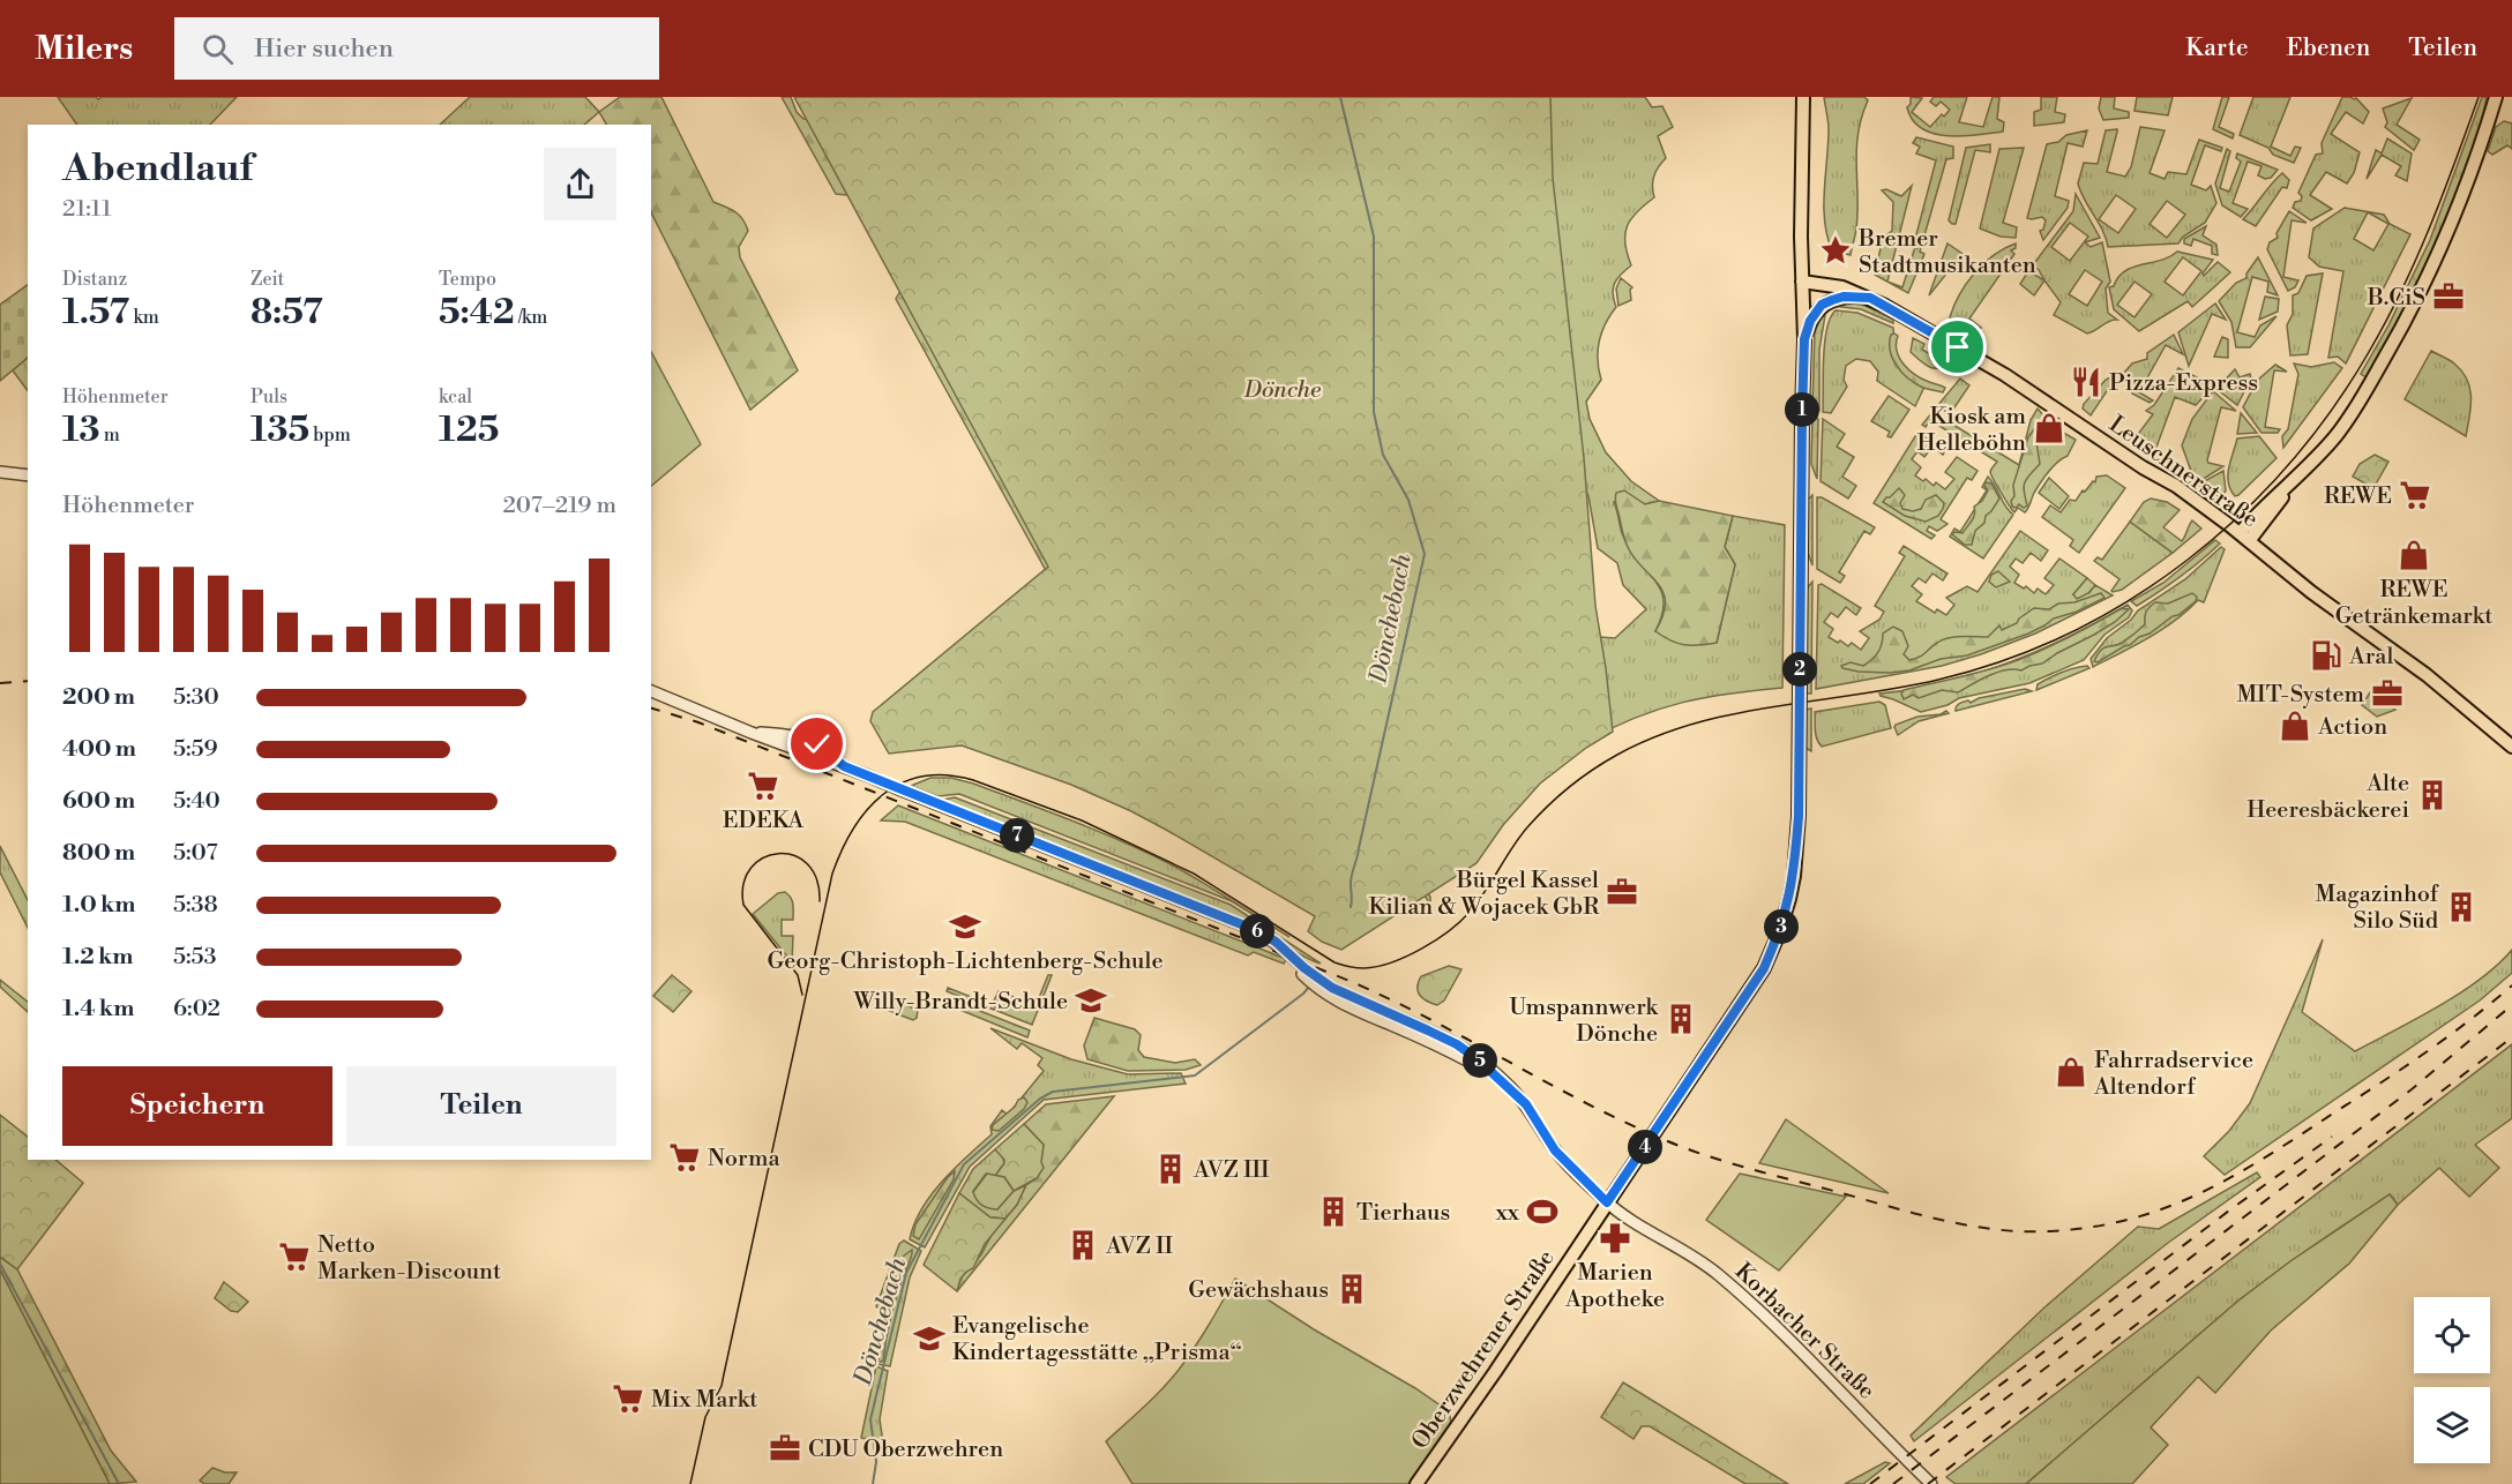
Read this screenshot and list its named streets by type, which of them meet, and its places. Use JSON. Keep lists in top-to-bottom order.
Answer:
{
  "streets": {
    "main road": ["Leuschnerstraße", "Oberzwehrener Straße"],
    "street": ["Korbacher Straße"]
  },
  "crossings": [
    ["Leuschnerstraße", "Oberzwehrener Straße"],
    ["Korbacher Straße", "Oberzwehrener Straße"]
  ],
  "water": ["Dönchebach"],
  "parks": ["Dönche"],
  "places": {
    "place": ["Bremer Stadtmusikanten"],
    "office": [
      "B.CiS",
      "MIT-System",
      "Bürgel Kassel Kilian & Wojacek GbR",
      "CDU Oberzwehren"
    ],
    "restaurant": ["Pizza-Express"],
    "shop": [
      "Kiosk am Helleböhn",
      "REWE Getränkemarkt",
      "Action",
      "Fahrradservice Altendorf"
    ],
    "supermarket": [
      "REWE",
      "EDEKA",
      "Norma",
      "Netto Marken-Discount",
      "Mix Markt"
    ],
    "fuel station": ["Aral"],
    "building": [
      "Alte Heeresbäckerei",
      "Magazinhof Silo Süd",
      "Umspannwerk Dönche",
      "AVZ III",
      "Tierhaus",
      "AVZ II",
      "Gewächshaus"
    ],
    "school or university": ["Georg-Christoph-Lichtenberg-Schule", "Willy-Brandt-Schule", "Evangelische Kindertagesstätte „Prisma“"],
    "sports": ["xx"],
    "pharmacy": ["Marien Apotheke"]
  },
  "page": {
    "header": "Milers",
    "search": "Hier suchen",
    "nav": ["Karte", "Ebenen", "Teilen"],
    "heading": ["Abendlauf", "21:11"],
    "stats": [
      ["Distanz", "1.57 km"],
      ["Zeit", "8:57"],
      ["Tempo", "5:42 /km"],
      ["Höhenmeter", "13 m"],
      ["Puls", "135 bpm"],
      ["kcal", "125"]
    ],
    "pins": [
      "1",
      "2",
      "7",
      "3",
      "6",
      "5",
      "4"
    ],
    "chart": ["Höhenmeter", "207–219 m"],
    "list": [
      {
        "name": "200 m",
        "note": "5:30"
      },
      {
        "name": "400 m",
        "note": "5:59"
      },
      {
        "name": "600 m",
        "note": "5:40"
      },
      {
        "name": "800 m",
        "note": "5:07"
      },
      {
        "name": "1.0 km",
        "note": "5:38"
      },
      {
        "name": "1.2 km",
        "note": "5:53"
      },
      {
        "name": "1.4 km",
        "note": "6:02"
      }
    ],
    "buttons": ["Speichern", "Teilen"]
  }
}
